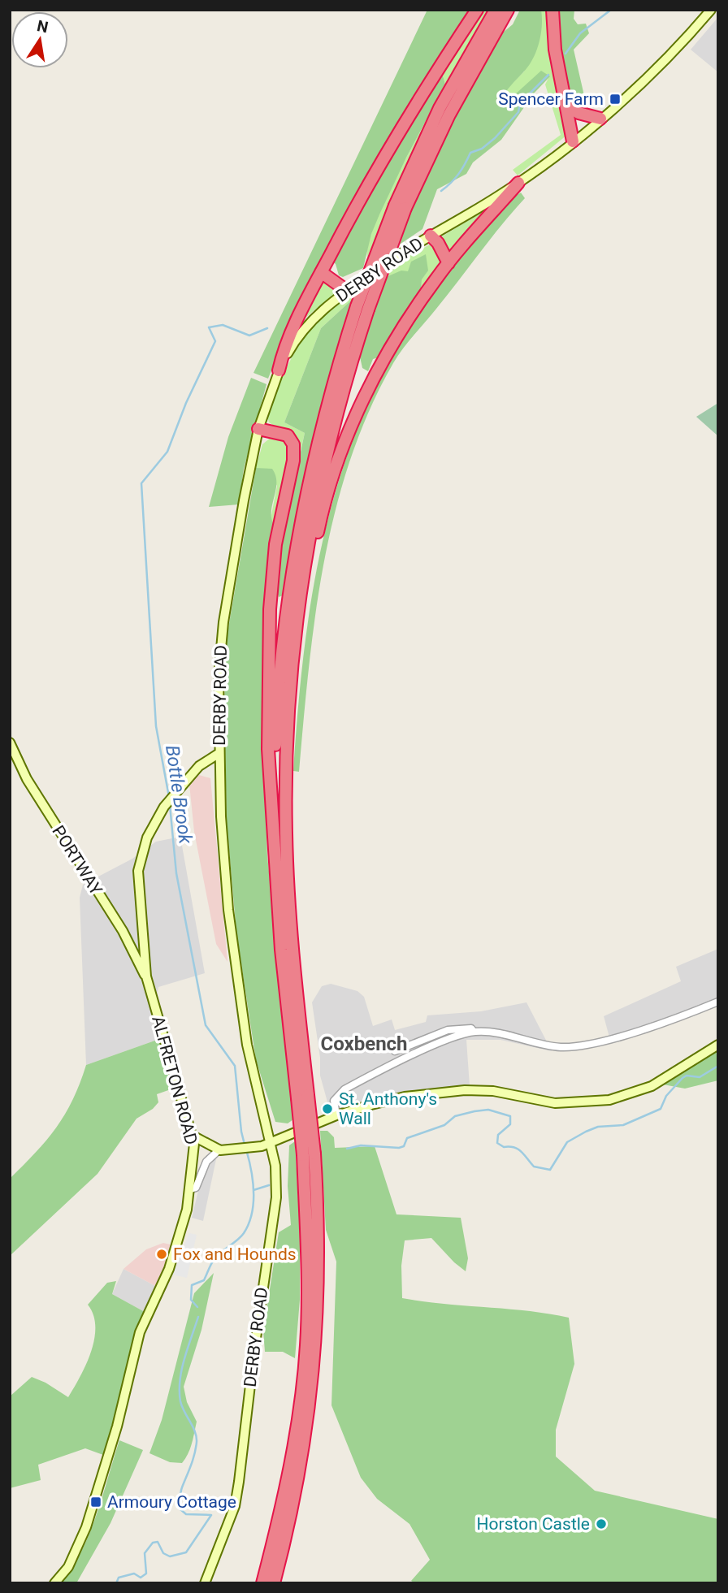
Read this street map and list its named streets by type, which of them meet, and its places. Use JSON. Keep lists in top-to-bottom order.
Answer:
{
  "streets": {
    "main road": ["DERBY ROAD", "PORTWAY", "ALFRETON ROAD"]
  },
  "crossings": [
    ["DERBY ROAD", "ALFRETON ROAD"],
    ["PORTWAY", "ALFRETON ROAD"]
  ],
  "districts": ["Coxbench"],
  "water": ["Bottle Brook"],
  "places": {
    "transit": ["Spencer Farm", "Armoury Cottage"],
    "other": ["St. Anthony's Wall", "Fox and Hounds", "Horston Castle"]
  },
  "north": "top"
}
